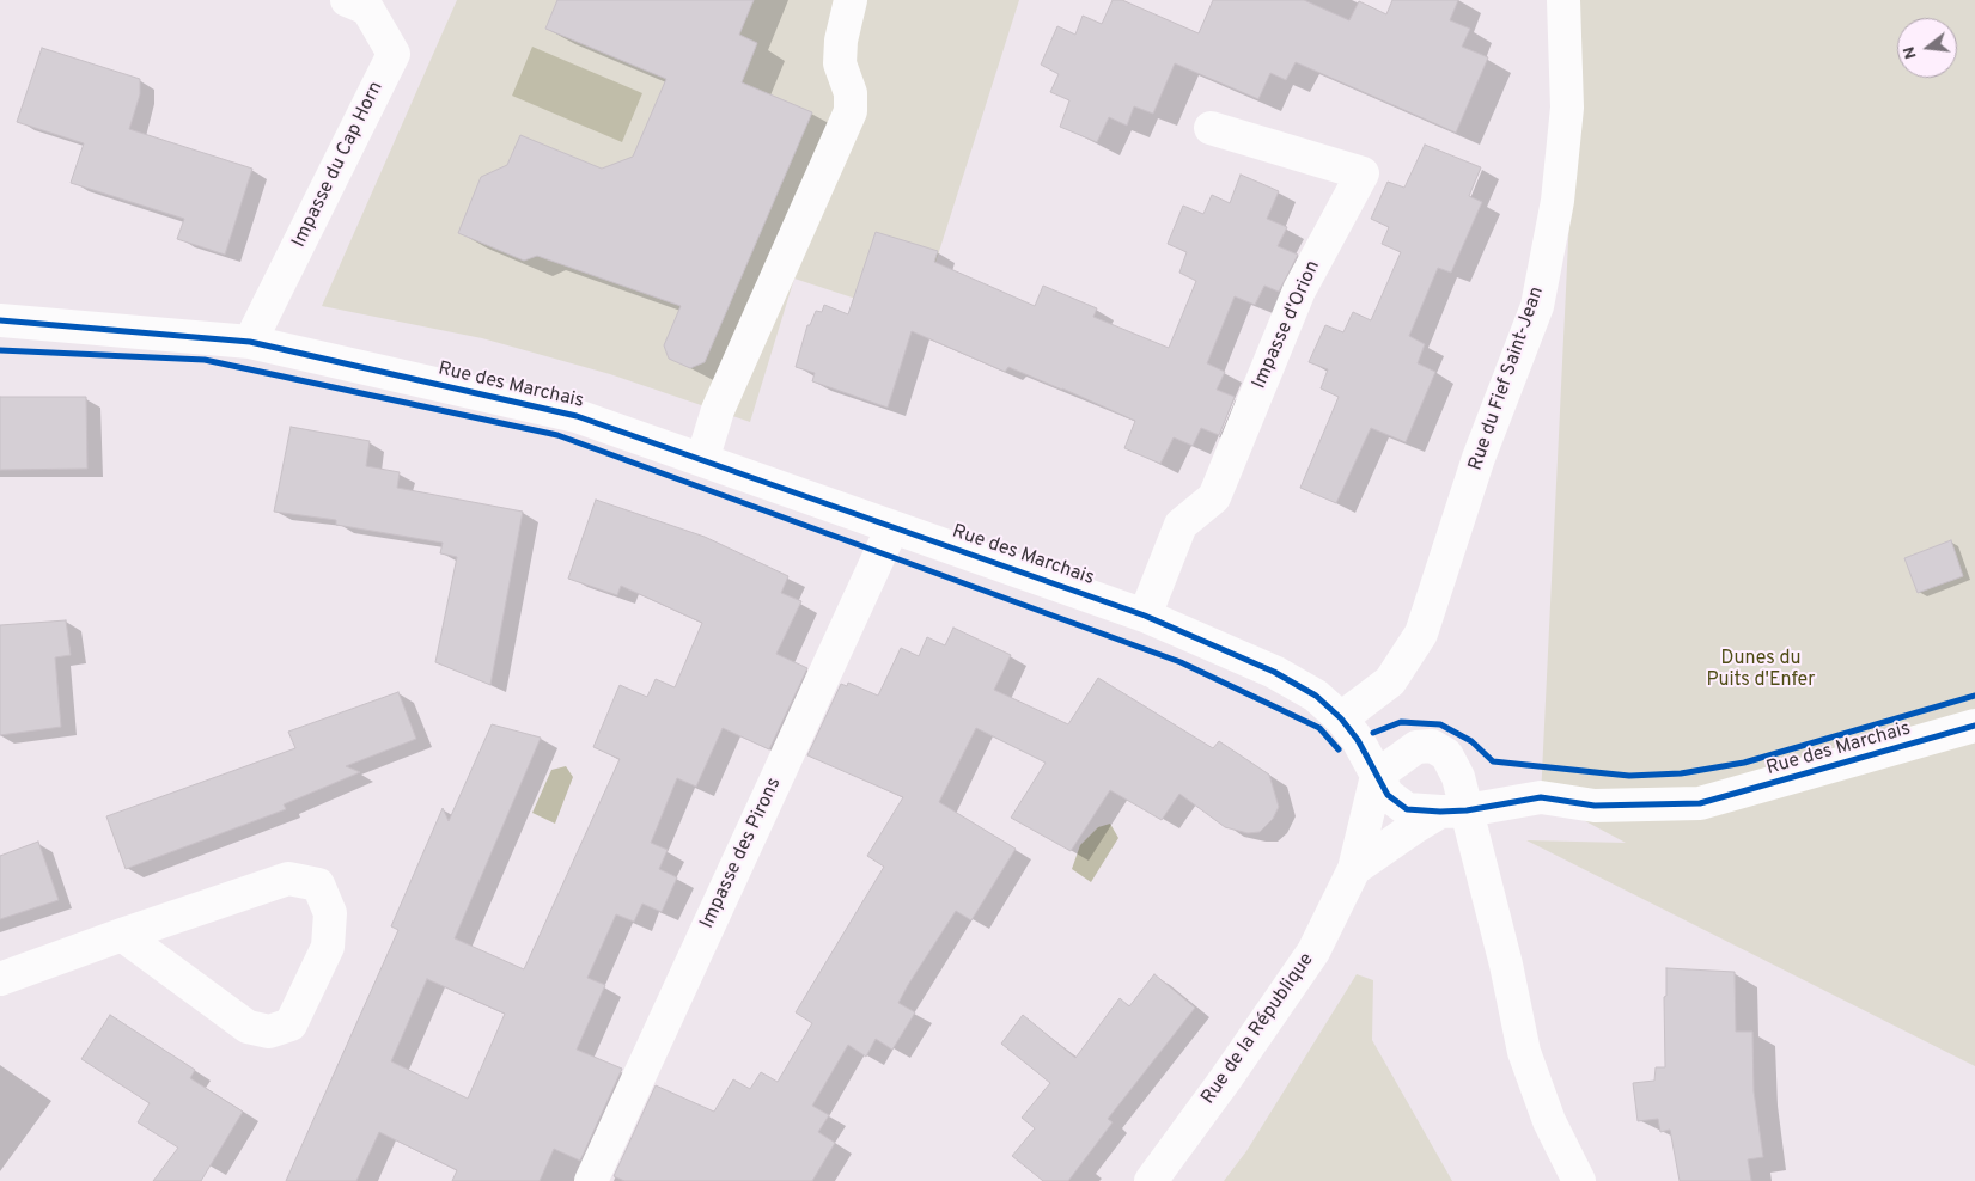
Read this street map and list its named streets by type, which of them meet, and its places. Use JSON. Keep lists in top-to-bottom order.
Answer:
{
  "streets": {
    "street": [
      "Impasse du Cap Horn",
      "Impasse d'Orion",
      "Rue du Fief Saint-Jean",
      "Rue des Marchais",
      "Impasse des Pirons",
      "Rue de la République"
    ]
  },
  "crossings": [
    ["Impasse du Cap Horn", "Rue des Marchais"],
    ["Impasse d'Orion", "Rue des Marchais"],
    ["Rue du Fief Saint-Jean", "Rue des Marchais"],
    ["Rue des Marchais", "Impasse des Pirons"],
    ["Rue des Marchais", "Rue de la République"]
  ],
  "parks": ["Dunes du Puits d'Enfer"],
  "north": "left"
}
